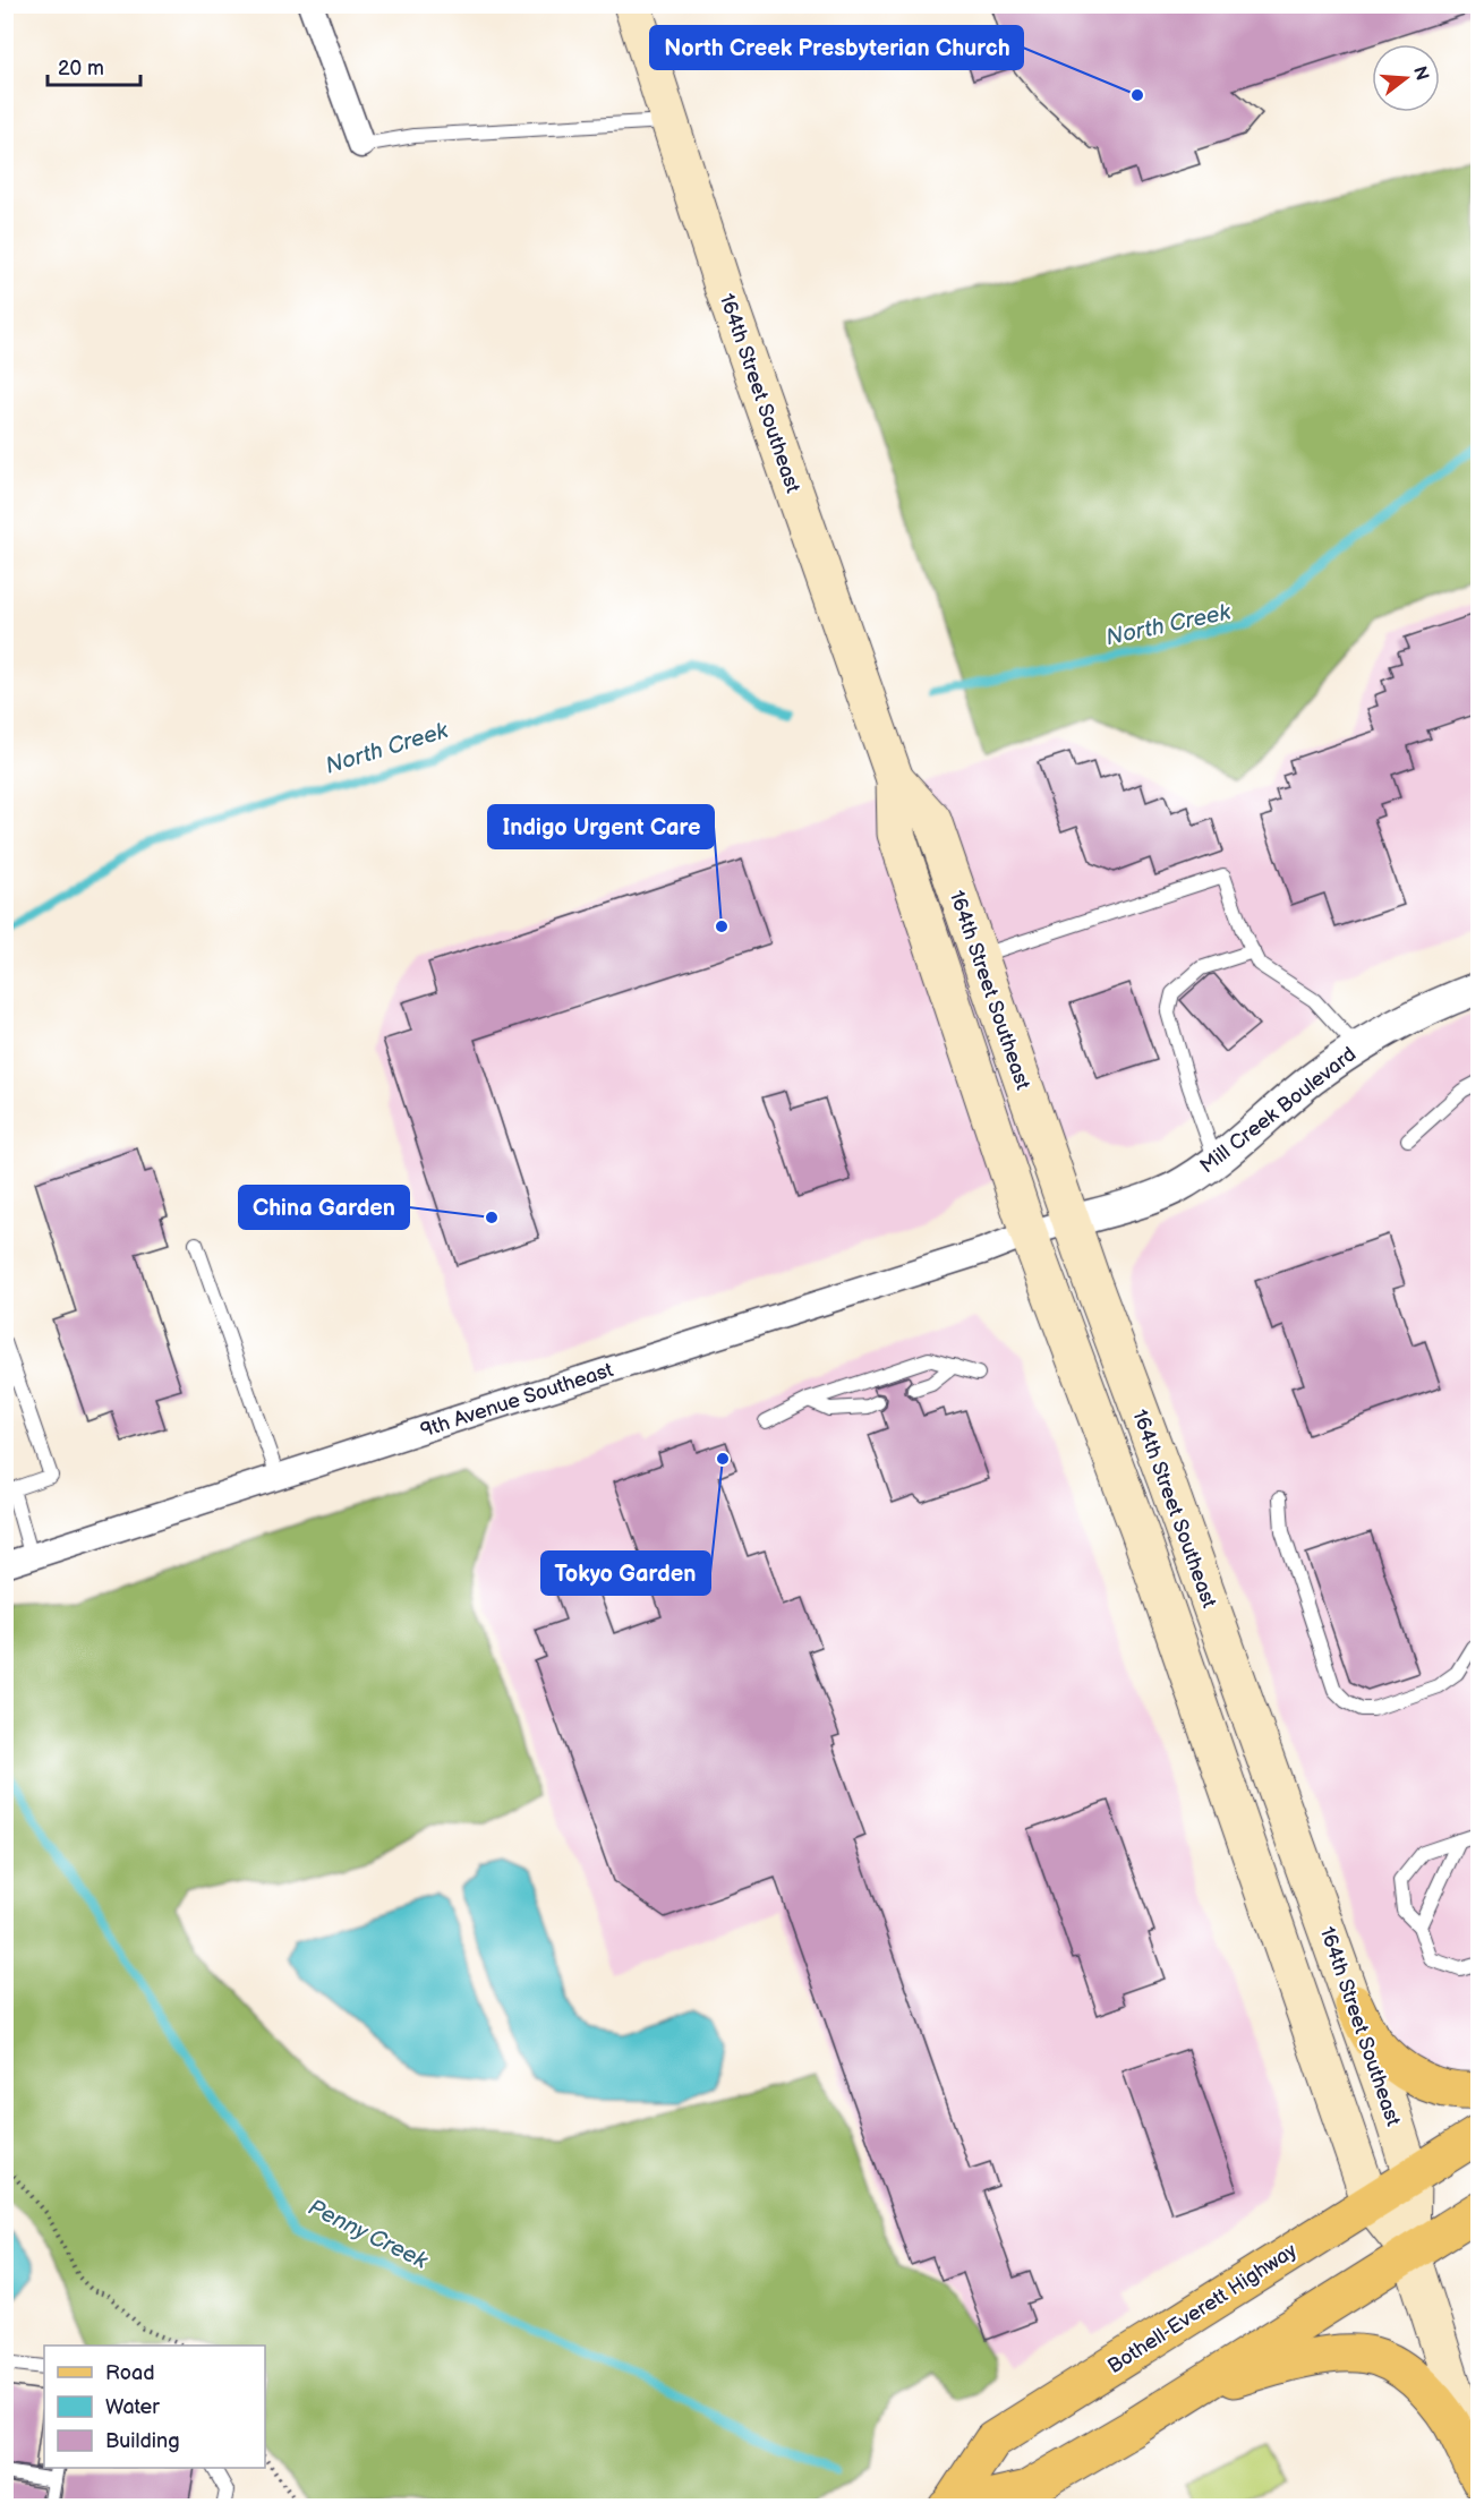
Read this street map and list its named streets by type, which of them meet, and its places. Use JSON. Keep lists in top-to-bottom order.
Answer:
{
  "streets": {
    "main road": ["164th Street Southeast", "Bothell-Everett Highway"],
    "street": ["Mill Creek Boulevard", "9th Avenue Southeast"]
  },
  "crossings": [
    ["164th Street Southeast", "Mill Creek Boulevard"],
    ["164th Street Southeast", "9th Avenue Southeast"],
    ["164th Street Southeast", "Bothell-Everett Highway"],
    ["Mill Creek Boulevard", "9th Avenue Southeast"]
  ],
  "water": ["North Creek", "Penny Creek"],
  "places": [
    "North Creek Presbyterian Church",
    "Indigo Urgent Care",
    "China Garden",
    "Tokyo Garden"
  ],
  "legend": ["Road", "Water", "Building"],
  "scale_bar": "20 m",
  "north": "right"
}
